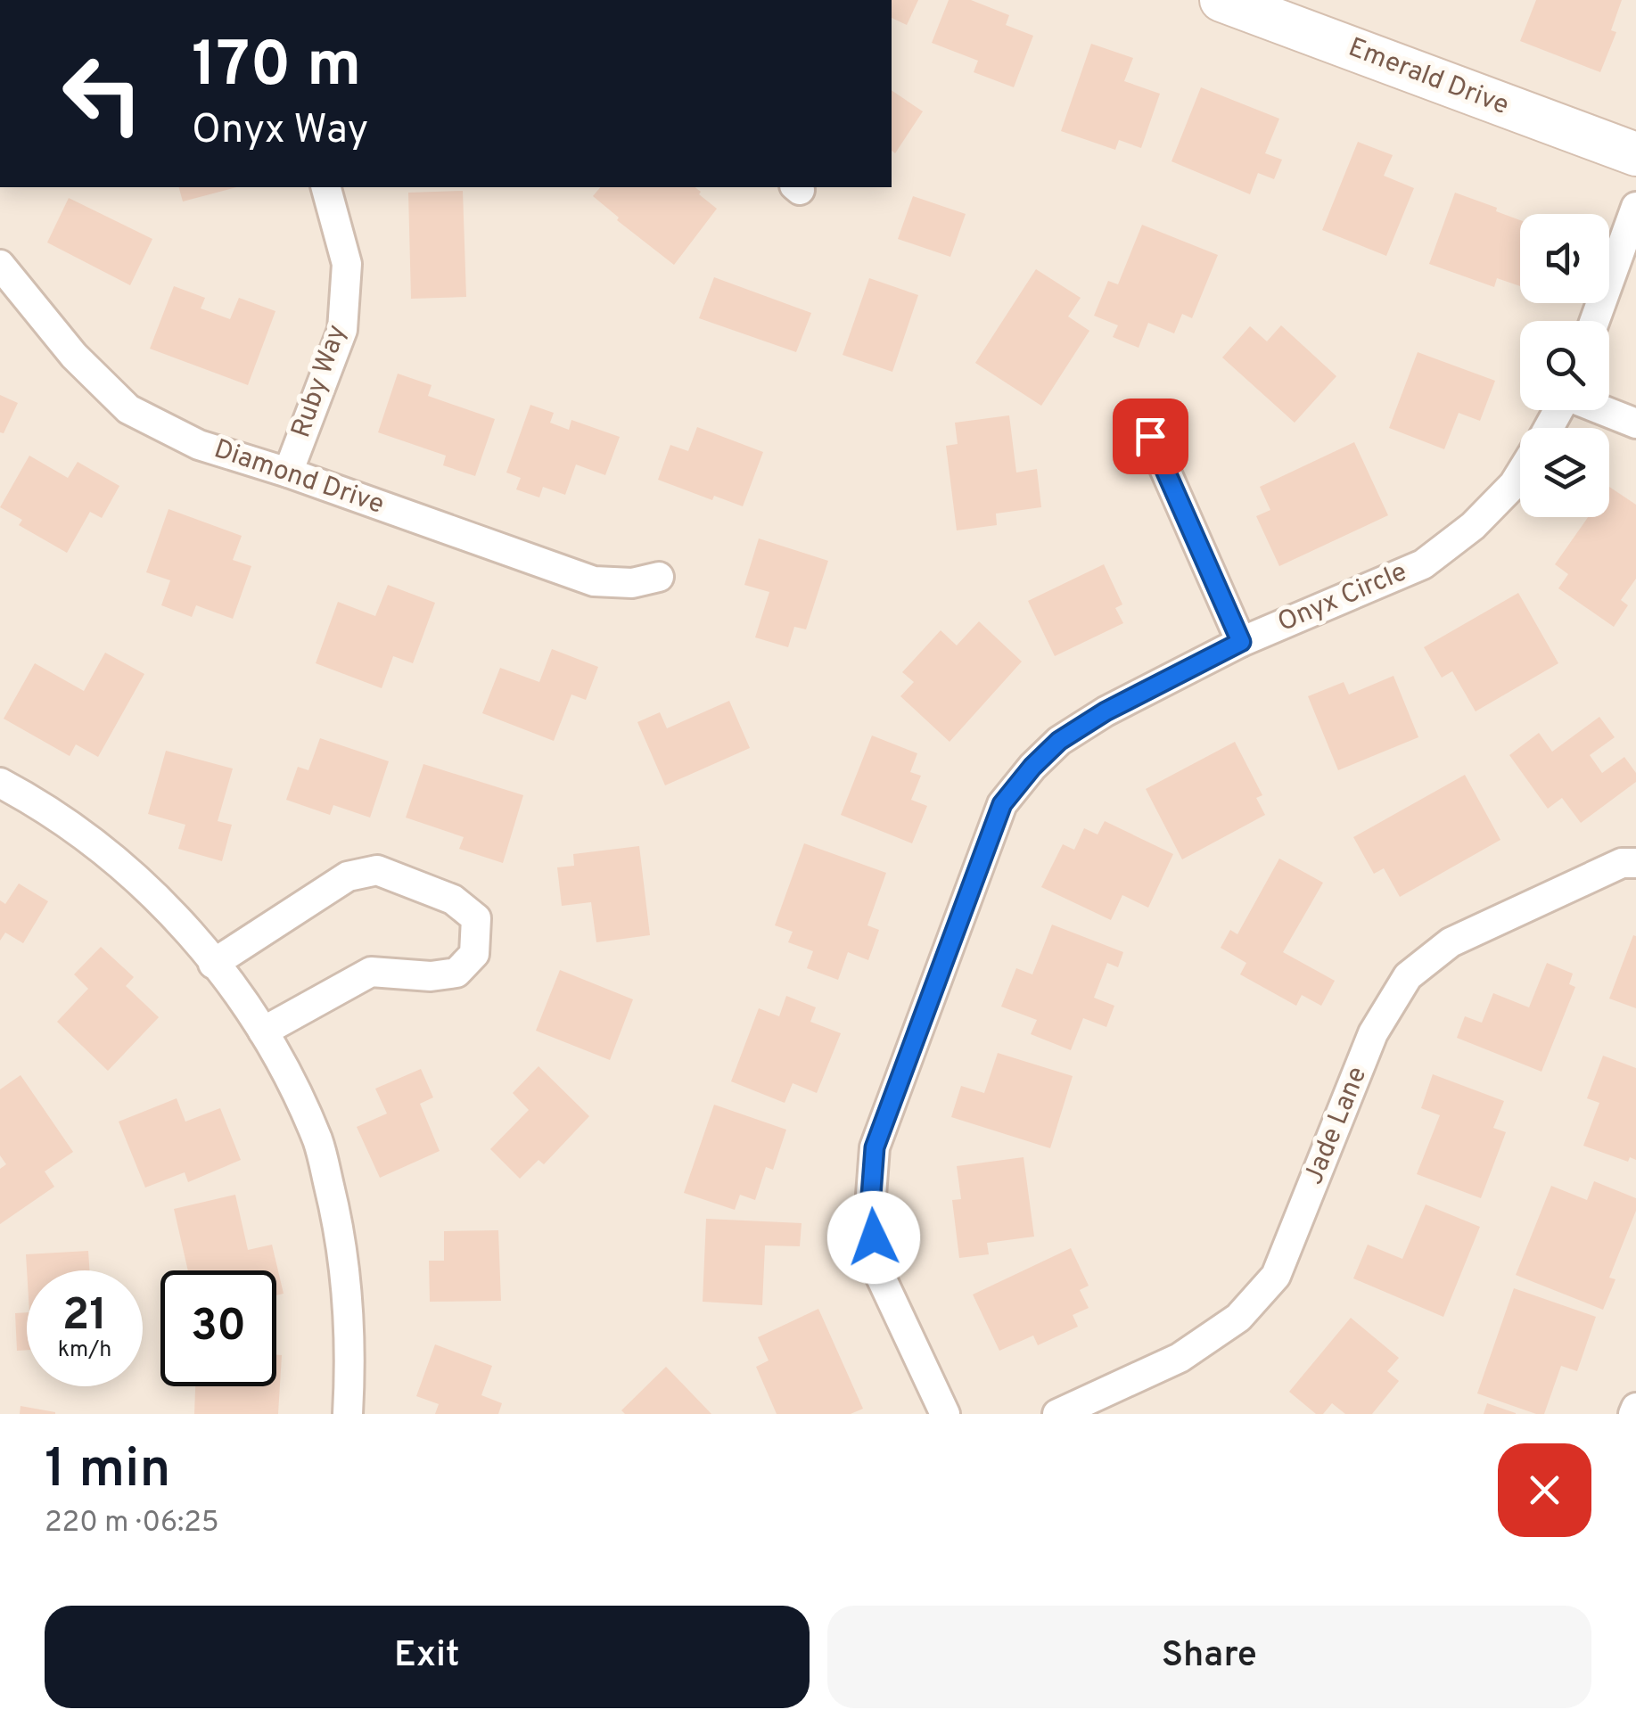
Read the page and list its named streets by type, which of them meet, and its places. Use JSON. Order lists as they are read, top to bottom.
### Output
{
  "streets": {
    "street": [
      "Emerald Drive",
      "Ruby Way",
      "Diamond Drive",
      "Onyx Circle",
      "Jade Lane"
    ]
  },
  "crossings": [
    ["Ruby Way", "Diamond Drive"]
  ],
  "page": {
    "turn": ["170 m", "Onyx Way"],
    "speed": "21 km/h",
    "limit": "30",
    "heading": ["1 min", "220 m · 06:25"],
    "buttons": ["Exit", "Share"]
  }
}
